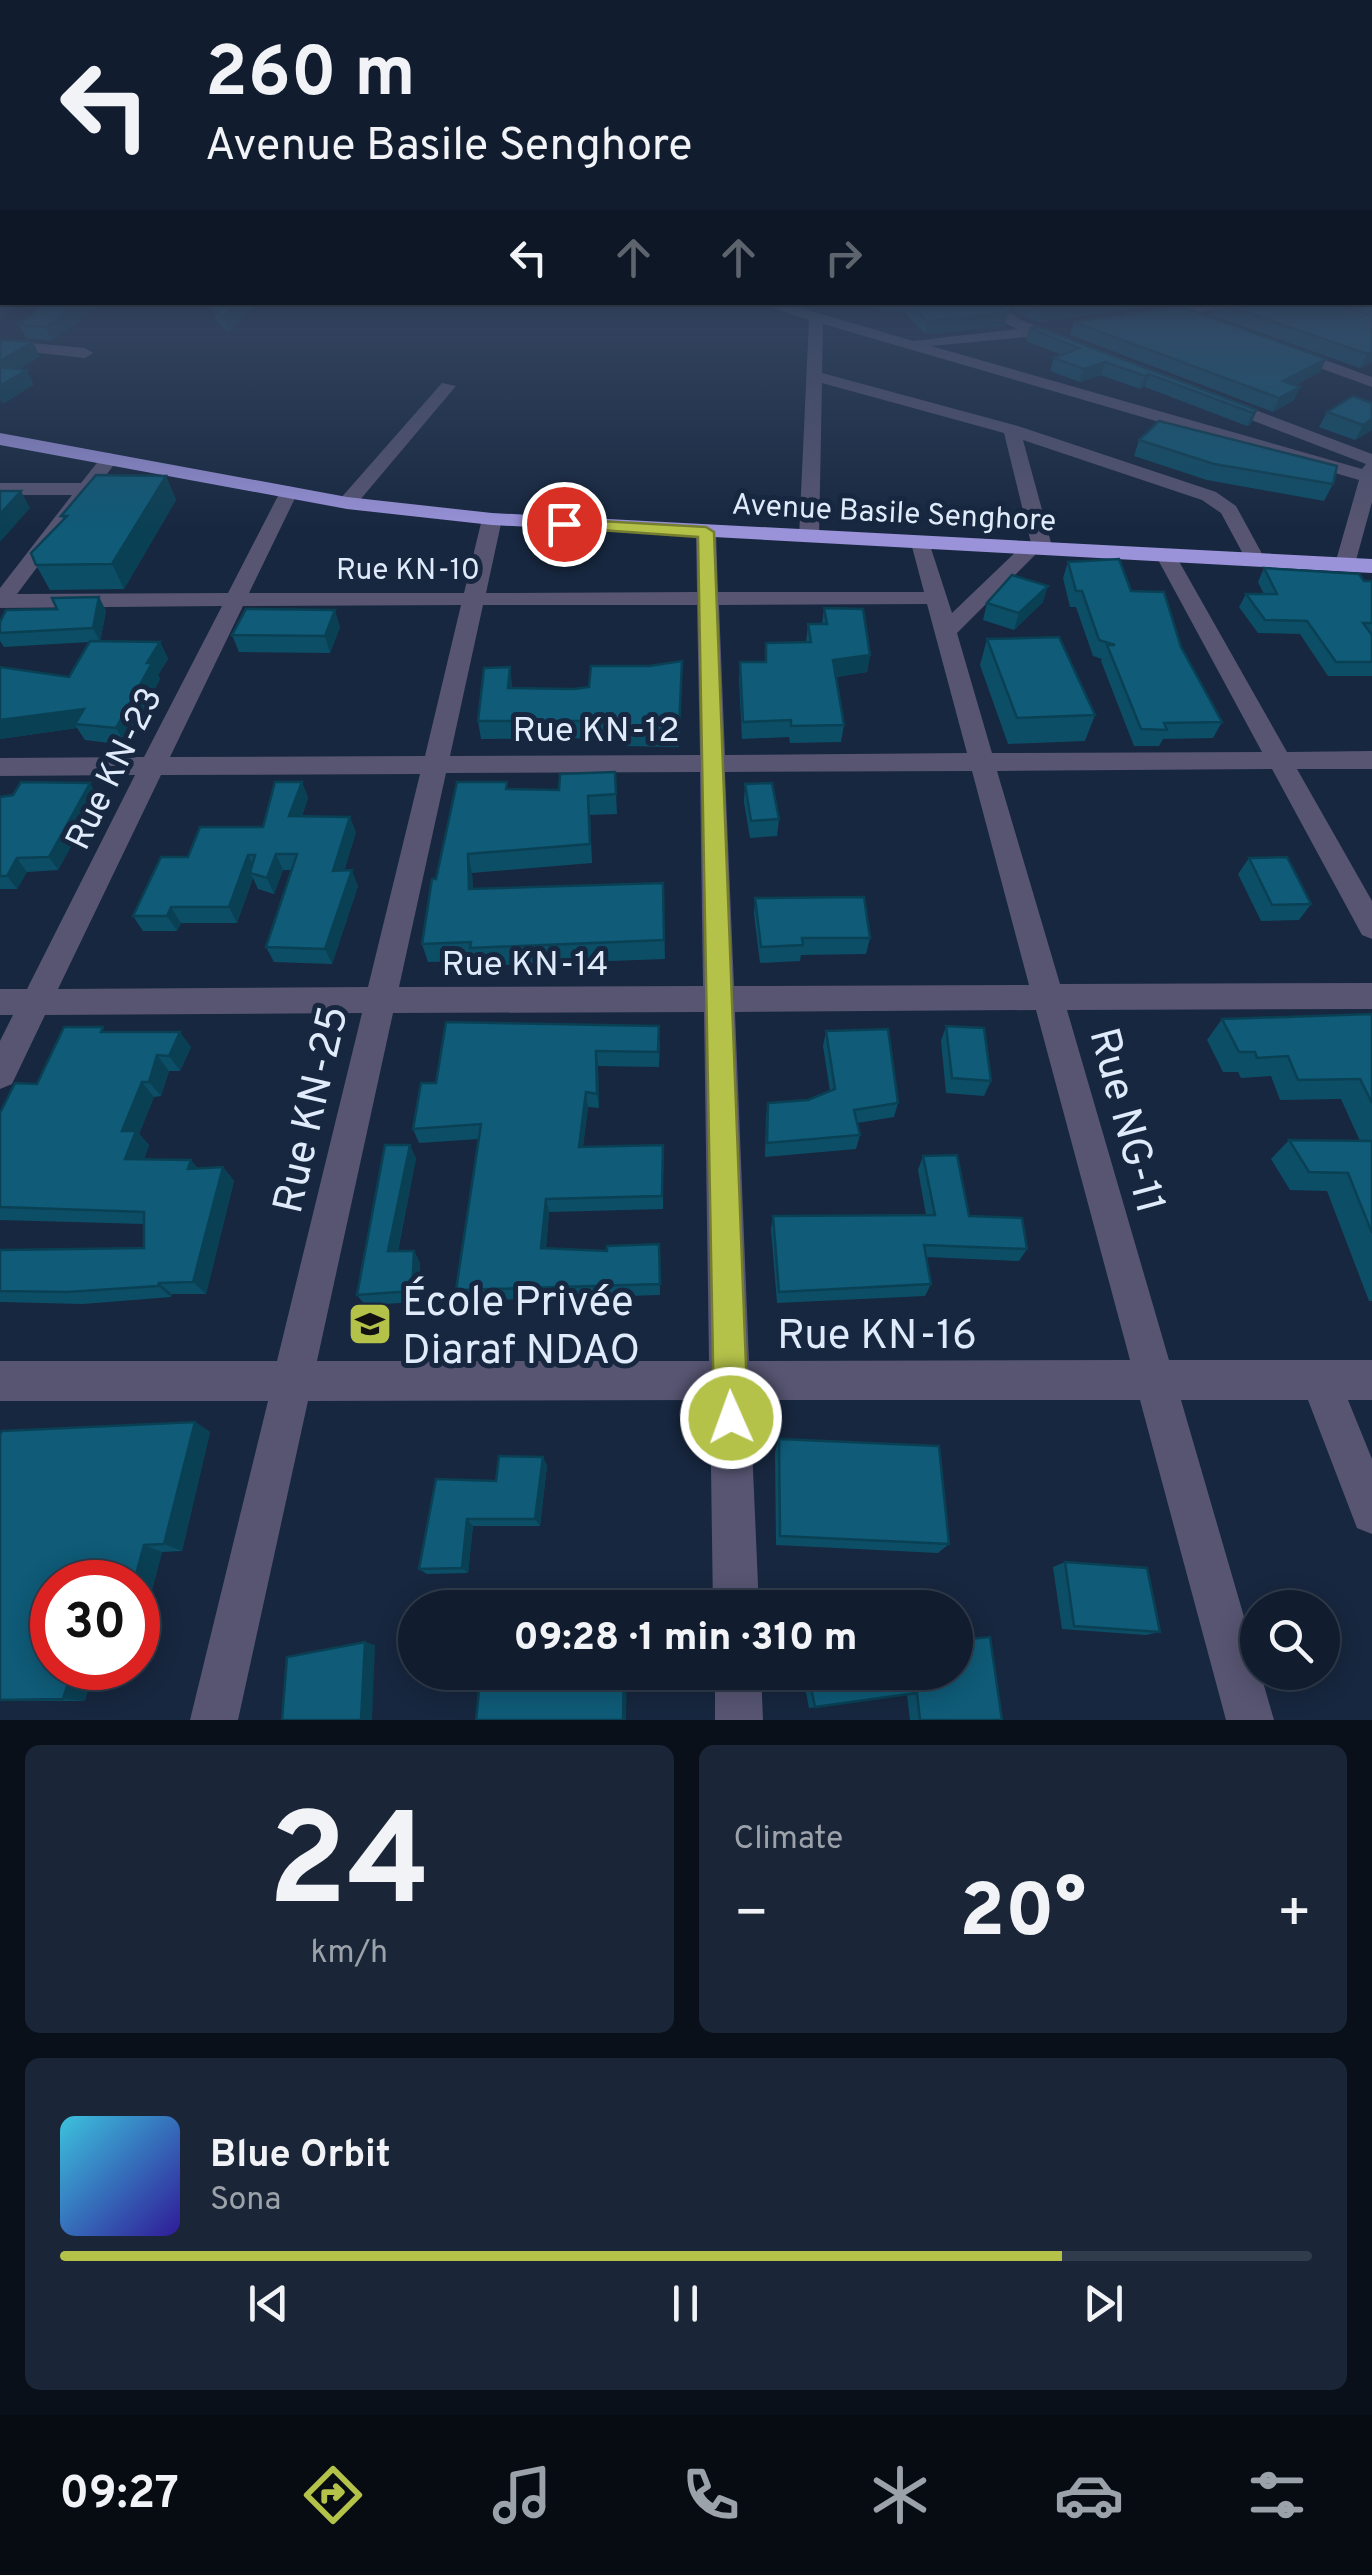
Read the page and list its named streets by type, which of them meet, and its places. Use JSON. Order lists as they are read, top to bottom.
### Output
{
  "streets": {
    "highway": ["Avenue Basile Senghore"],
    "street": [
      "Rue KN-10",
      "Rue KN-12",
      "Rue KN-23",
      "Rue KN-14",
      "Rue KN-25",
      "Rue NG-11",
      "Rue KN-16"
    ]
  },
  "crossings": [
    ["Avenue Basile Senghore", "Rue KN-23"],
    ["Avenue Basile Senghore", "Rue KN-25"],
    ["Avenue Basile Senghore", "Rue NG-11"],
    ["Rue KN-10", "Rue KN-23"],
    ["Rue KN-10", "Rue KN-25"],
    ["Rue KN-10", "Rue NG-11"],
    ["Rue KN-12", "Rue KN-23"],
    ["Rue KN-12", "Rue KN-25"],
    ["Rue KN-12", "Rue NG-11"],
    ["Rue KN-23", "Rue KN-14"],
    ["Rue KN-14", "Rue KN-25"],
    ["Rue KN-14", "Rue NG-11"],
    ["Rue KN-25", "Rue KN-16"],
    ["Rue NG-11", "Rue KN-16"]
  ],
  "places": {
    "school or university": ["École Privée Diaraf NDAO"]
  },
  "page": {
    "turn": ["260 m", "Avenue Basile Senghore"],
    "limit": "30",
    "trip": "09:28 · 1 min · 310 m",
    "tile": [
      ["24", "km/h"],
      "Climate"
    ],
    "heat": ["−", "20°", "+"],
    "song": ["Blue Orbit", "Sona"],
    "tabs": "09:27"
  }
}
